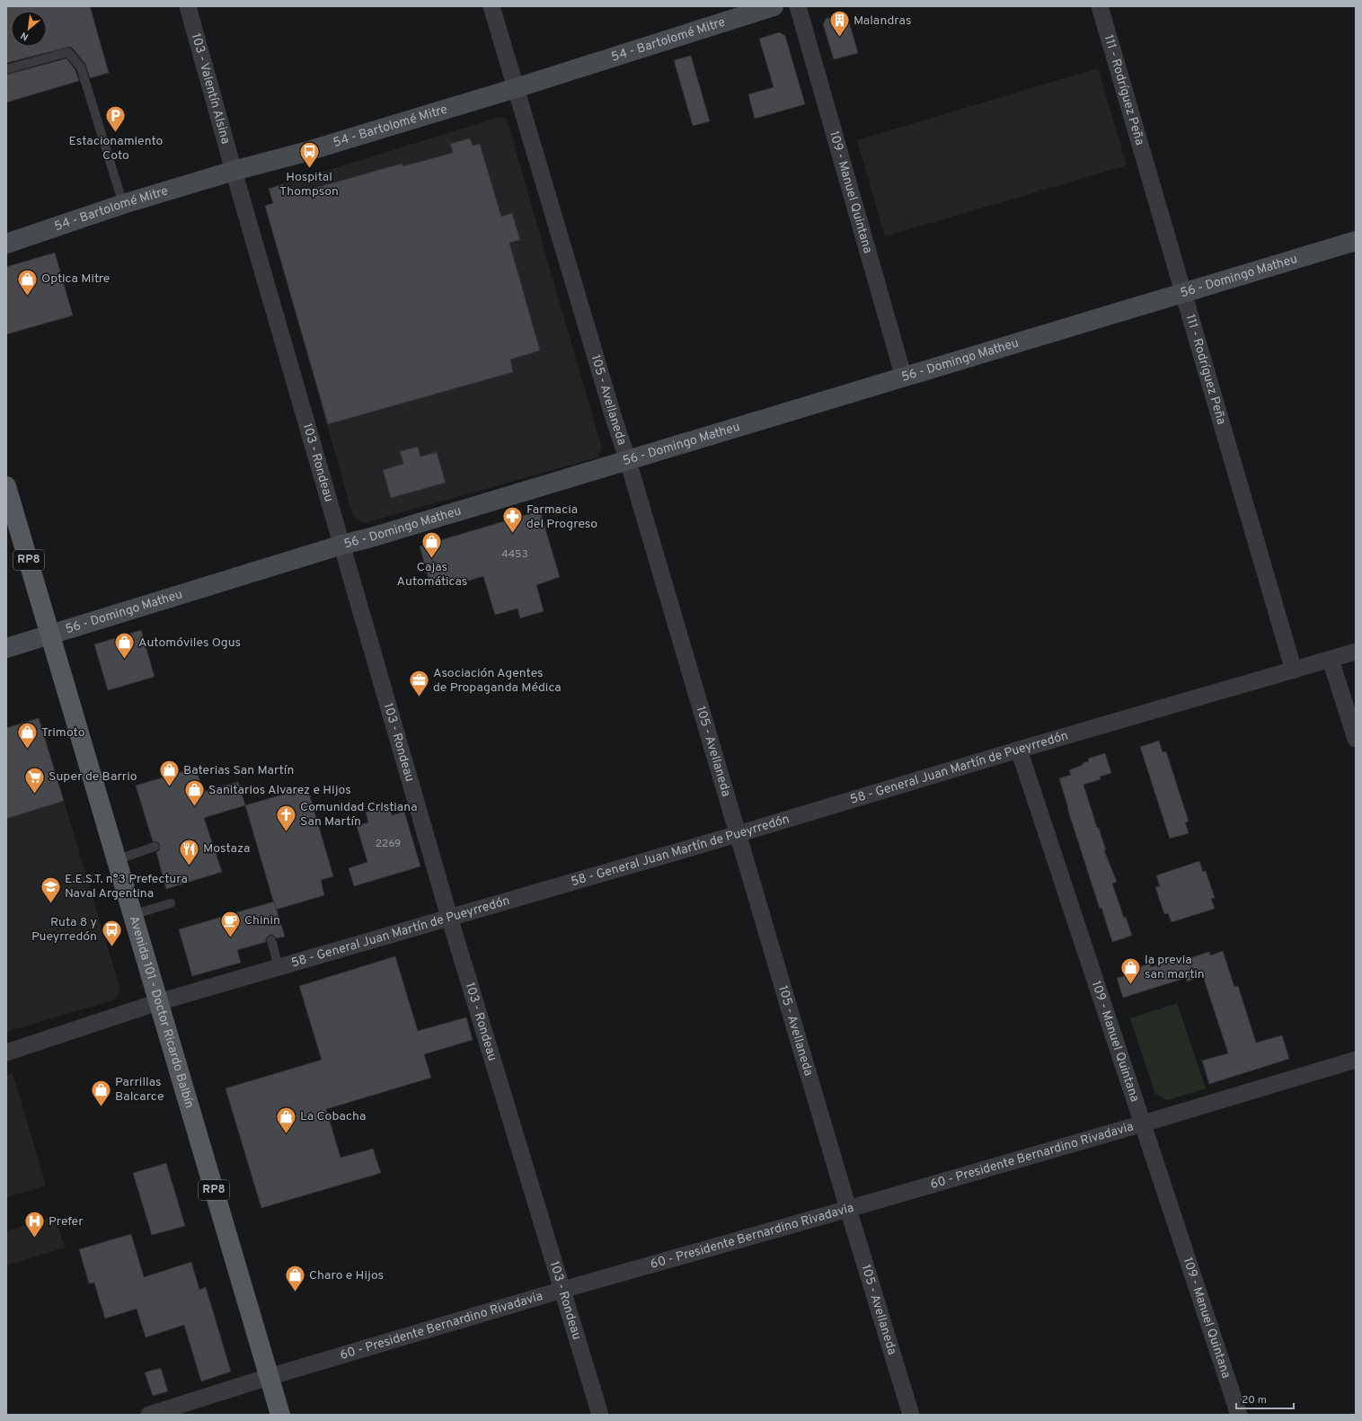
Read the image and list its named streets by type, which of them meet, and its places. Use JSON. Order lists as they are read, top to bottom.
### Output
{
  "streets": {
    "main road": ["RP8", "Avenida 101 - Doctor Ricardo Balbín"],
    "street": [
      "54 - Bartolomé Mitre",
      "103 - Valentín Alsina",
      "111 - Rodríguez Peña",
      "109 - Manuel Quintana",
      "56 - Domingo Matheu",
      "105 - Avellaneda",
      "103 - Rondeau",
      "58 - General Juan Martín de Pueyrredón",
      "60 - Presidente Bernardino Rivadavia"
    ]
  },
  "crossings": [
    ["54 - Bartolomé Mitre", "103 - Valentín Alsina"],
    ["54 - Bartolomé Mitre", "105 - Avellaneda"],
    ["54 - Bartolomé Mitre", "103 - Rondeau"],
    ["103 - Valentín Alsina", "103 - Rondeau"],
    ["111 - Rodríguez Peña", "56 - Domingo Matheu"],
    ["111 - Rodríguez Peña", "58 - General Juan Martín de Pueyrredón"],
    ["109 - Manuel Quintana", "56 - Domingo Matheu"],
    ["109 - Manuel Quintana", "58 - General Juan Martín de Pueyrredón"],
    ["109 - Manuel Quintana", "60 - Presidente Bernardino Rivadavia"],
    ["56 - Domingo Matheu", "105 - Avellaneda"],
    ["56 - Domingo Matheu", "103 - Rondeau"],
    ["56 - Domingo Matheu", "Avenida 101 - Doctor Ricardo Balbín"],
    ["105 - Avellaneda", "58 - General Juan Martín de Pueyrredón"],
    ["105 - Avellaneda", "60 - Presidente Bernardino Rivadavia"],
    ["103 - Rondeau", "58 - General Juan Martín de Pueyrredón"],
    ["103 - Rondeau", "60 - Presidente Bernardino Rivadavia"],
    ["58 - General Juan Martín de Pueyrredón", "Avenida 101 - Doctor Ricardo Balbín"],
    ["Avenida 101 - Doctor Ricardo Balbín", "60 - Presidente Bernardino Rivadavia"]
  ],
  "places": {
    "building": ["Malandras"],
    "parking": ["Estacionamiento Coto"],
    "bus stop": ["Hospital Thompson", "Ruta 8 y Pueyrredón"],
    "shop": [
      "Optica Mitre",
      "Cajas Automáticas",
      "Automóviles Ogus",
      "Trimoto",
      "Baterias San Martín",
      "Sanitarios Alvarez e Hijos",
      "la previa san martin",
      "Parrillas Balcarce",
      "La Cobacha",
      "Charo e Hijos"
    ],
    "pharmacy": ["Farmacia del Progreso"],
    "office": ["Asociación Agentes de Propaganda Médica"],
    "supermarket": ["Super de Barrio"],
    "church": ["Comunidad Cristiana San Martín"],
    "restaurant": ["Mostaza"],
    "school or university": ["E.E.S.T. n°3 Prefectura Naval Argentina"],
    "cafe": ["Chinin"],
    "hospital": ["Prefer"]
  },
  "house_numbers": ["4453", "2269"],
  "scale_bar": "20 m",
  "north": "bottom left"
}
